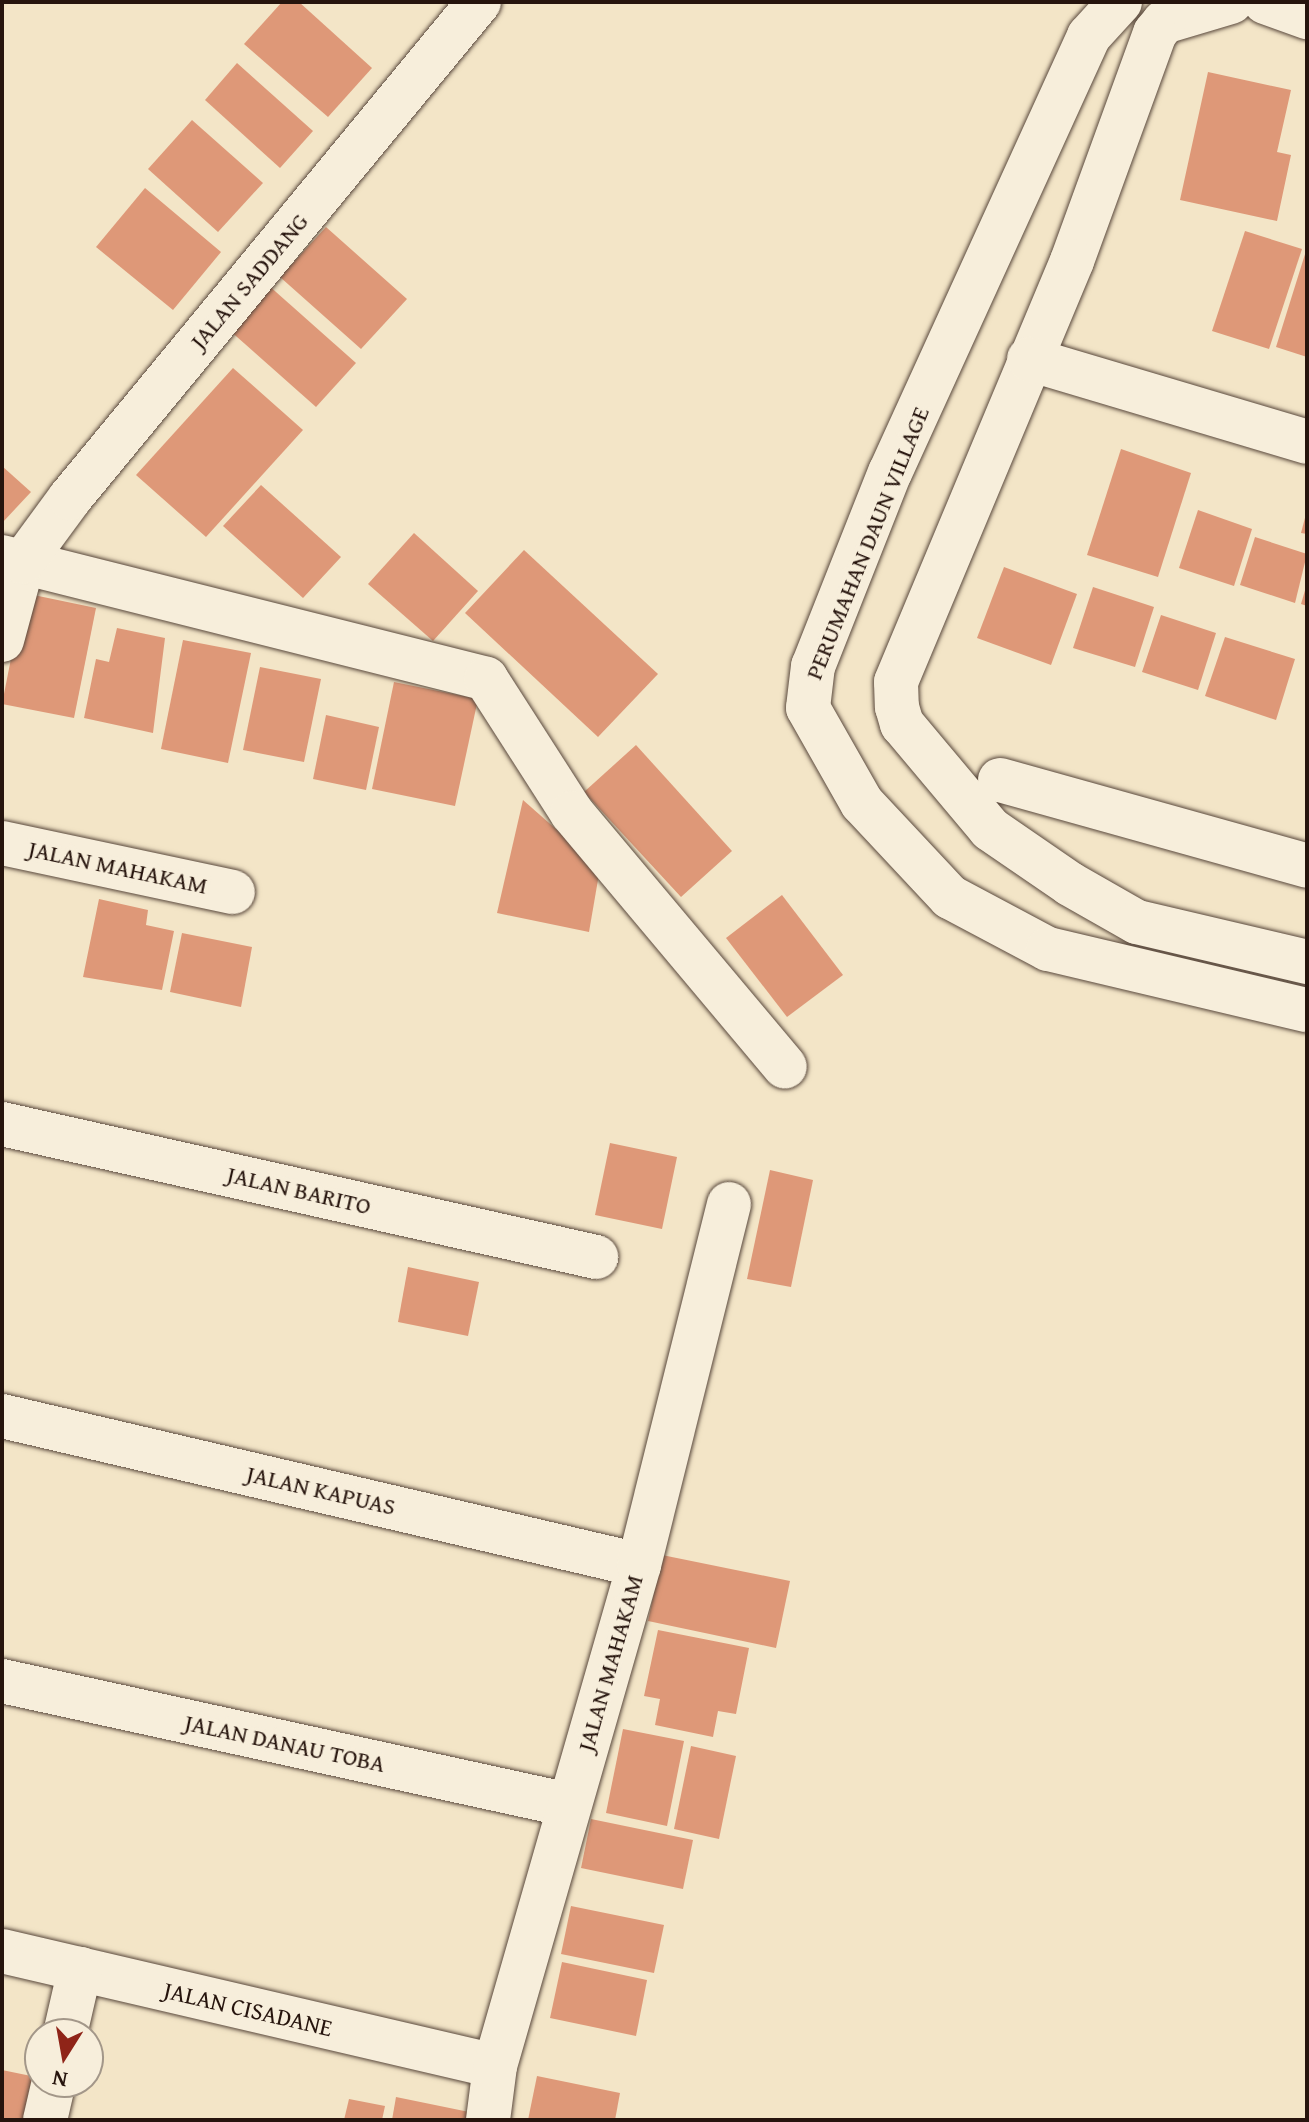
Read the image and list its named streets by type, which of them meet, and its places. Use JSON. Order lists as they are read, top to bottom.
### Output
{
  "streets": {
    "street": [
      "JALAN SADDANG",
      "PERUMAHAN DAUN VILLAGE",
      "JALAN MAHAKAM",
      "JALAN BARITO",
      "JALAN KAPUAS",
      "JALAN DANAU TOBA",
      "JALAN CISADANE"
    ]
  },
  "crossings": [
    ["JALAN MAHAKAM", "JALAN KAPUAS"],
    ["JALAN MAHAKAM", "JALAN DANAU TOBA"],
    ["JALAN MAHAKAM", "JALAN CISADANE"]
  ],
  "north": "bottom"
}
